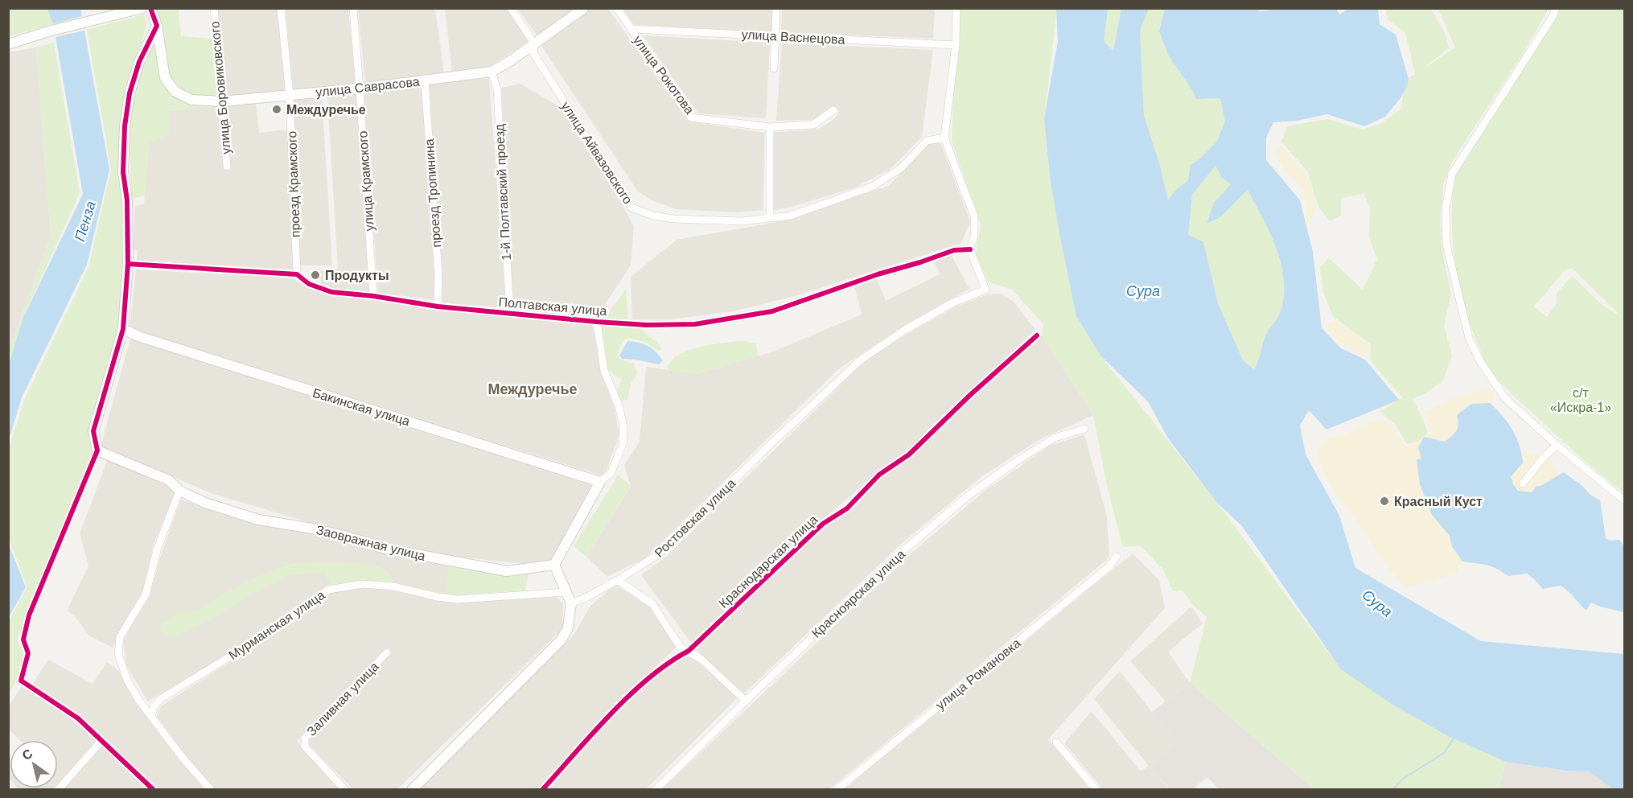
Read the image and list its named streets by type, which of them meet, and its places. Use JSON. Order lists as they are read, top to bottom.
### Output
{
  "streets": {
    "street": [
      "улица Васнецова",
      "улица Рокотова",
      "улица Саврасова",
      "улица Боровиковского",
      "улица Айвазовского",
      "улица Крамского",
      "проезд Крамского",
      "1-й Полтавский проезд",
      "проезд Тропинина",
      "Полтавская улица",
      "Бакинская улица",
      "Ростовская улица",
      "Заовражная улица",
      "Краснодарская улица",
      "Красноярская улица",
      "Мурманская улица",
      "улица Романовка",
      "Заливная улица"
    ]
  },
  "crossings": [
    ["улица Васнецова", "улица Рокотова"],
    ["улица Саврасова", "улица Боровиковского"],
    ["улица Саврасова", "улица Айвазовского"],
    ["улица Саврасова", "улица Крамского"],
    ["улица Саврасова", "проезд Крамского"],
    ["улица Саврасова", "1-й Полтавский проезд"],
    ["улица Саврасова", "проезд Тропинина"],
    ["улица Крамского", "Полтавская улица"],
    ["проезд Крамского", "Полтавская улица"],
    ["1-й Полтавский проезд", "Полтавская улица"],
    ["проезд Тропинина", "Полтавская улица"],
    ["Полтавская улица", "Бакинская улица"],
    ["Полтавская улица", "Ростовская улица"]
  ],
  "districts": ["Междуречье"],
  "water": ["Пенза", "Сура"],
  "parks": ["с/т «Искра-1»"],
  "places": ["Междуречье", "Продукты", "Красный Куст"],
  "north": "top left"
}
